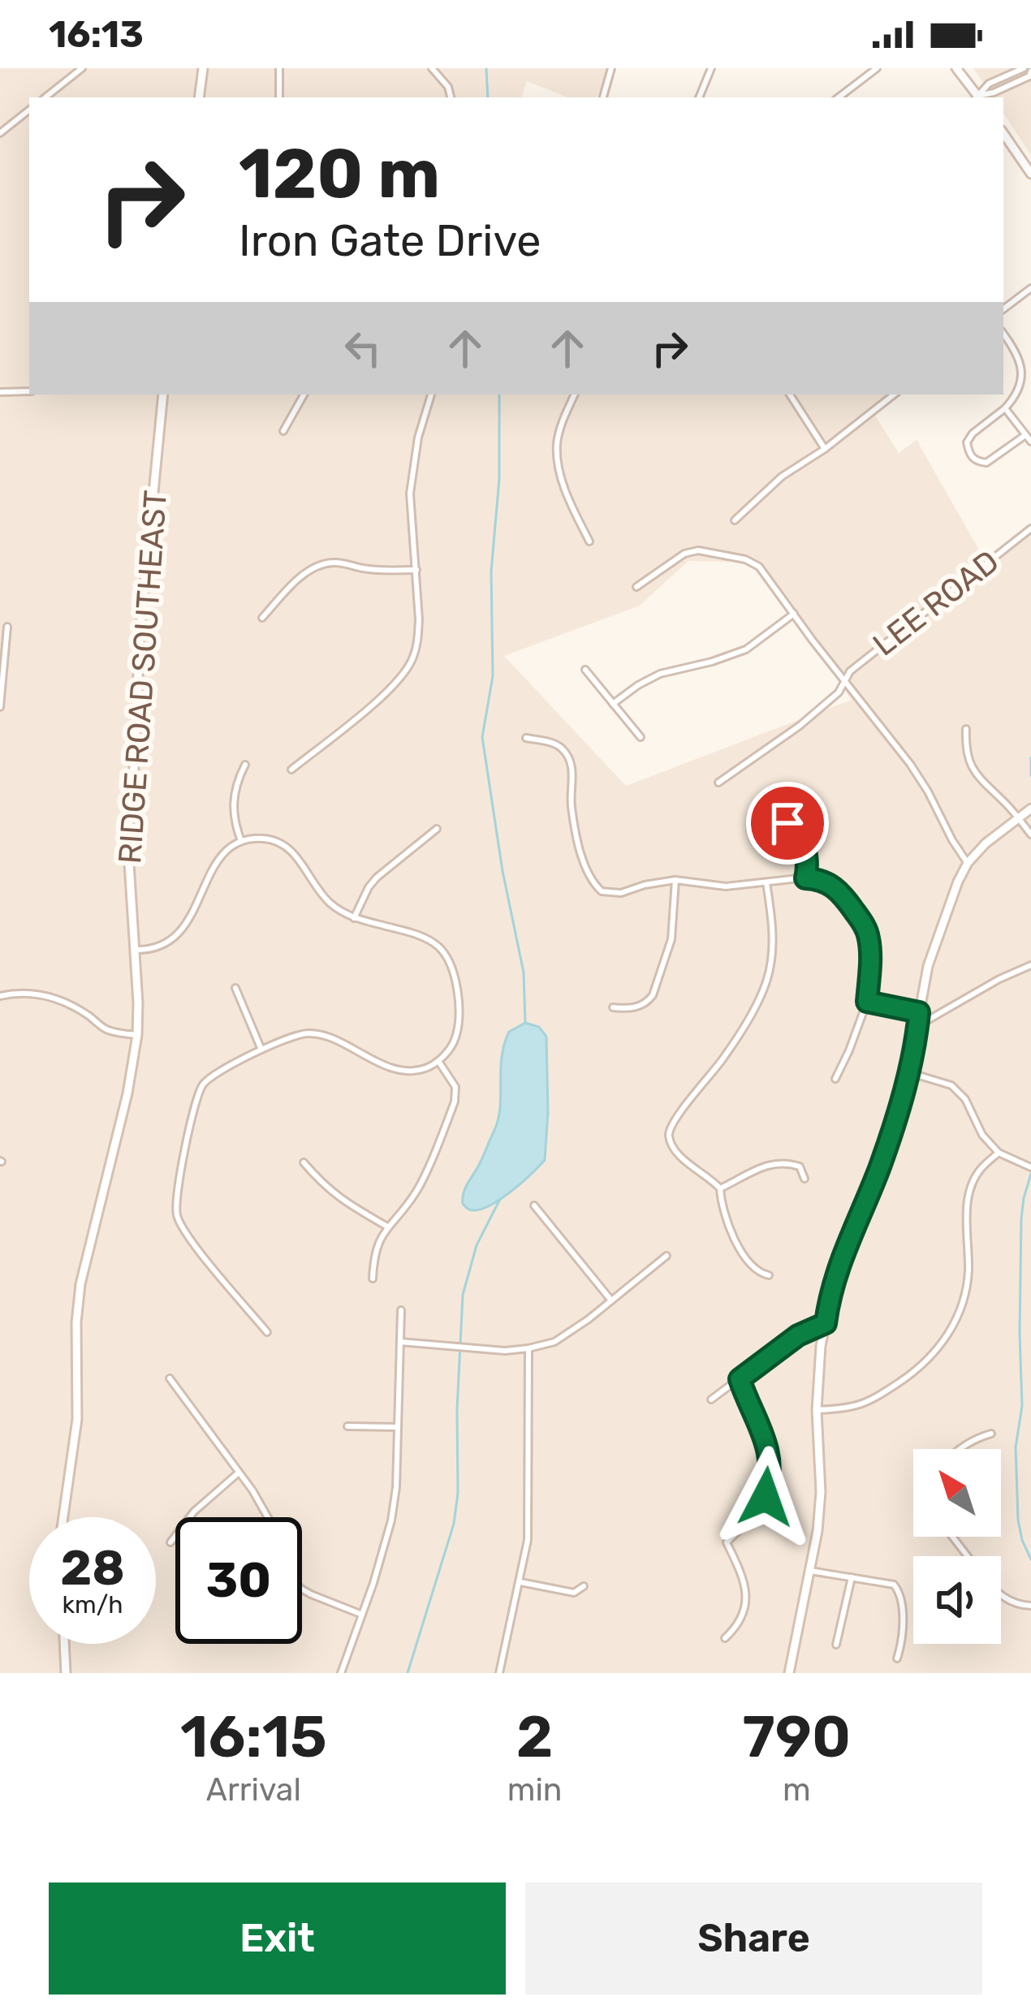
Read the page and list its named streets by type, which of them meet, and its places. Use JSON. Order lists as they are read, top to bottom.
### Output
{
  "streets": {
    "street": ["LEE ROAD", "RIDGE ROAD SOUTHEAST"]
  },
  "north": "top left",
  "page": {
    "status": "16:13",
    "turn": ["120 m", "Iron Gate Drive"],
    "speed": "28 km/h",
    "limit": "30",
    "eta": [
      "16:15",
      "Arrival",
      "2",
      "min",
      "790",
      "m"
    ],
    "buttons": ["Exit", "Share"]
  }
}
